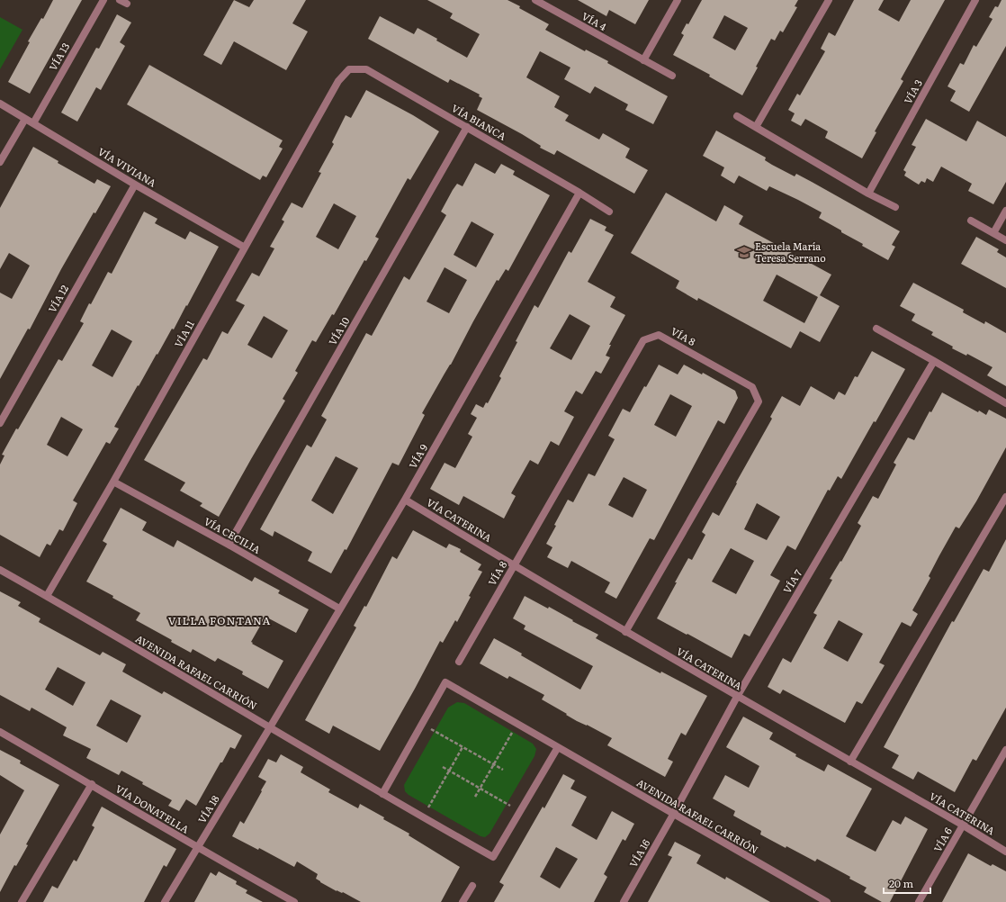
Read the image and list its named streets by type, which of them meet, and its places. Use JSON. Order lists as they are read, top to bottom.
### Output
{
  "streets": {
    "street": [
      "VÍA 4",
      "VÍA 13",
      "VÍA 3",
      "VÍA BIANCA",
      "VÍA VIVIANA",
      "VÍA 12",
      "VÍA 10",
      "VÍA 11",
      "VÍA 8",
      "VÍA 9",
      "VÍA CATERINA",
      "VÍA CECILIA",
      "VÍA 7",
      "AVENIDA RAFAEL CARRIÓN",
      "VÍA DONATELLA",
      "VÍA 18",
      "VÍA 6",
      "VÍA 16"
    ]
  },
  "crossings": [
    ["VÍA 13", "VÍA VIVIANA"],
    ["VÍA BIANCA", "VÍA 10"],
    ["VÍA BIANCA", "VÍA 11"],
    ["VÍA BIANCA", "VÍA 9"],
    ["VÍA VIVIANA", "VÍA 12"],
    ["VÍA VIVIANA", "VÍA 11"],
    ["VÍA 10", "VÍA CECILIA"],
    ["VÍA 11", "VÍA CECILIA"],
    ["VÍA 11", "AVENIDA RAFAEL CARRIÓN"],
    ["VÍA 8", "VÍA CATERINA"],
    ["VÍA 9", "VÍA CATERINA"],
    ["VÍA 9", "VÍA CECILIA"],
    ["VÍA 9", "AVENIDA RAFAEL CARRIÓN"],
    ["VÍA 9", "VÍA 18"],
    ["VÍA CATERINA", "VÍA 7"],
    ["VÍA CATERINA", "VÍA 6"],
    ["VÍA 7", "AVENIDA RAFAEL CARRIÓN"],
    ["VÍA 7", "VÍA 16"],
    ["AVENIDA RAFAEL CARRIÓN", "VÍA 18"],
    ["AVENIDA RAFAEL CARRIÓN", "VÍA 16"],
    ["VÍA DONATELLA", "VÍA 18"]
  ],
  "districts": ["VILLA FONTANA"],
  "places": {
    "school or university": ["Escuela María Teresa Serrano"]
  },
  "scale_bar": "20 m"
}
